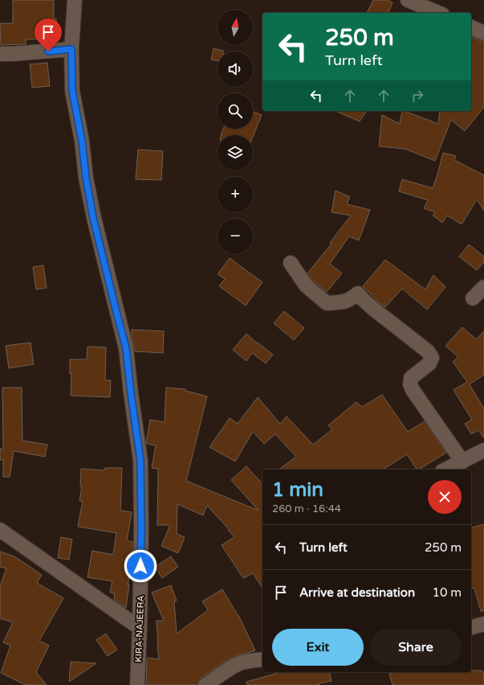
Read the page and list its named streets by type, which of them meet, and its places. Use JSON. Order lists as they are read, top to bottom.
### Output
{
  "streets": {
    "street": ["KIRA-NAJEERA"]
  },
  "north": "top",
  "page": {
    "map_buttons": ["+", "−"],
    "turn": ["250 m", "Turn left"],
    "heading": ["1 min", "260 m · 16:44"],
    "list": [
      {
        "name": "Turn left",
        "value": "250 m"
      },
      {
        "name": "Arrive at destination",
        "value": "10 m"
      }
    ],
    "buttons": ["Exit", "Share"]
  }
}
